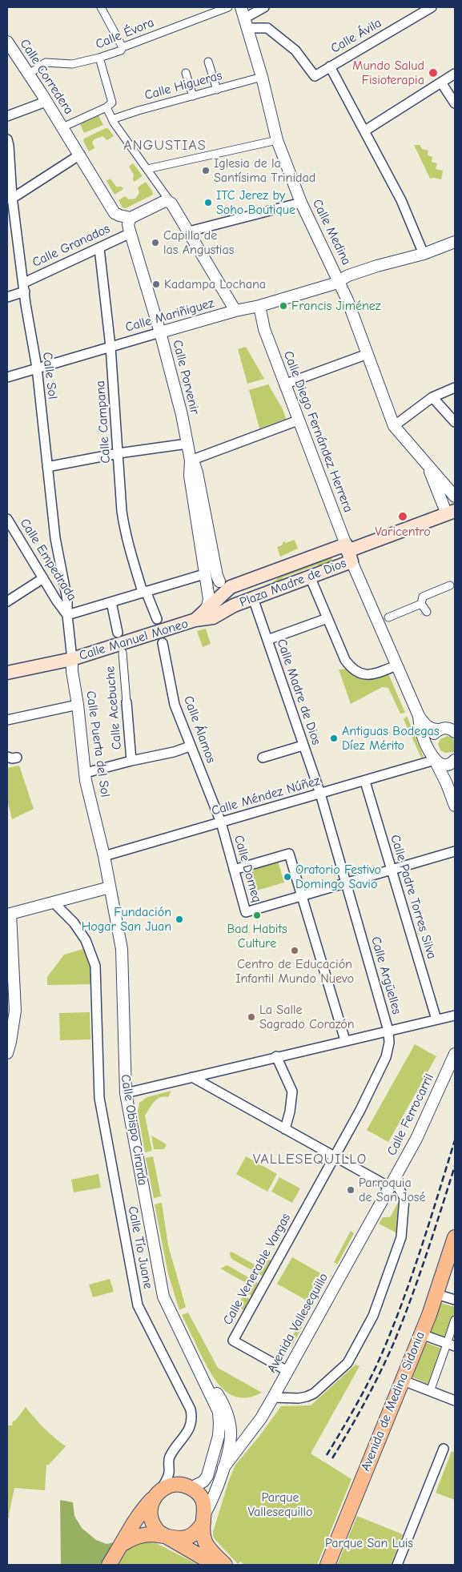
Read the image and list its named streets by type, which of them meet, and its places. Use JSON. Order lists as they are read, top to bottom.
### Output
{
  "streets": {
    "main road": [
      "Plaza Madre de Dios",
      "Calle Manuel Moneo",
      "Calle Obispo Cirarda",
      "Avenida de Medina Sidonia"
    ],
    "street": [
      "Calle Évora",
      "Calle Ávila",
      "Calle Corredera",
      "Calle Higueras",
      "Calle Medina",
      "Calle Granados",
      "Calle Mariñiguez",
      "Calle Sol",
      "Calle Porvenir",
      "Calle Campana",
      "Calle Diego Fernández Herrera",
      "Calle Empedrada",
      "Calle Madre de Dios",
      "Calle Acebuche",
      "Calle Álamos",
      "Calle Puerta del Sol",
      "Calle Méndez Núñez",
      "Calle Domeq",
      "Calle Padre Torres Silva",
      "Calle Argüelles",
      "Calle Ferrocarril",
      "Calle Tío Juane",
      "Calle Venerable Vargas",
      "Avenida Vallesequillo"
    ]
  },
  "crossings": [
    ["Calle Ávila", "Calle Medina"],
    ["Calle Corredera", "Calle Porvenir"],
    ["Calle Higueras", "Calle Medina"],
    ["Calle Medina", "Calle Mariñiguez"],
    ["Calle Granados", "Calle Sol"],
    ["Calle Granados", "Calle Porvenir"],
    ["Calle Granados", "Calle Campana"],
    ["Calle Mariñiguez", "Calle Sol"],
    ["Calle Mariñiguez", "Calle Porvenir"],
    ["Calle Mariñiguez", "Calle Campana"],
    ["Calle Mariñiguez", "Calle Diego Fernández Herrera"],
    ["Calle Sol", "Calle Empedrada"],
    ["Calle Sol", "Calle Manuel Moneo"],
    ["Calle Sol", "Calle Puerta del Sol"],
    ["Calle Porvenir", "Plaza Madre de Dios"],
    ["Calle Diego Fernández Herrera", "Plaza Madre de Dios"],
    ["Calle Diego Fernández Herrera", "Calle Méndez Núñez"],
    ["Plaza Madre de Dios", "Calle Manuel Moneo"],
    ["Plaza Madre de Dios", "Calle Madre de Dios"],
    ["Calle Manuel Moneo", "Calle Puerta del Sol"],
    ["Calle Madre de Dios", "Calle Méndez Núñez"],
    ["Calle Madre de Dios", "Calle Argüelles"],
    ["Calle Álamos", "Calle Méndez Núñez"],
    ["Calle Álamos", "Calle Domeq"],
    ["Calle Puerta del Sol", "Calle Méndez Núñez"],
    ["Calle Puerta del Sol", "Calle Obispo Cirarda"],
    ["Calle Méndez Núñez", "Calle Domeq"],
    ["Calle Méndez Núñez", "Calle Padre Torres Silva"],
    ["Calle Méndez Núñez", "Calle Argüelles"],
    ["Calle Méndez Núñez", "Calle Obispo Cirarda"],
    ["Calle Argüelles", "Calle Venerable Vargas"],
    ["Calle Ferrocarril", "Avenida Vallesequillo"],
    ["Calle Obispo Cirarda", "Calle Tío Juane"],
    ["Calle Obispo Cirarda", "Avenida Vallesequillo"],
    ["Calle Venerable Vargas", "Avenida Vallesequillo"]
  ],
  "districts": ["ANGUSTIAS", "VALLESEQUILLO"],
  "parks": ["Parque Vallesequillo", "Parque San Luis"],
  "places": [
    "Mundo Salud Fisioterapia",
    "Iglesia de la Santísima Trinidad",
    "ITC Jerez by Soho Boutique",
    "Capilla de las Angustias",
    "Kadampa Lochana",
    "Francis Jiménez",
    "Varicentro",
    "Antiguas Bodegas Díez Mérito",
    "Oratorio Festivo Domingo Savio",
    "Bad Habits Culture",
    "Fundación Hogar San Juan",
    "Centro de Educación Infantil Mundo Nuevo",
    "La Salle Sagrado Corazón",
    "Parroquia de San José"
  ]
}
